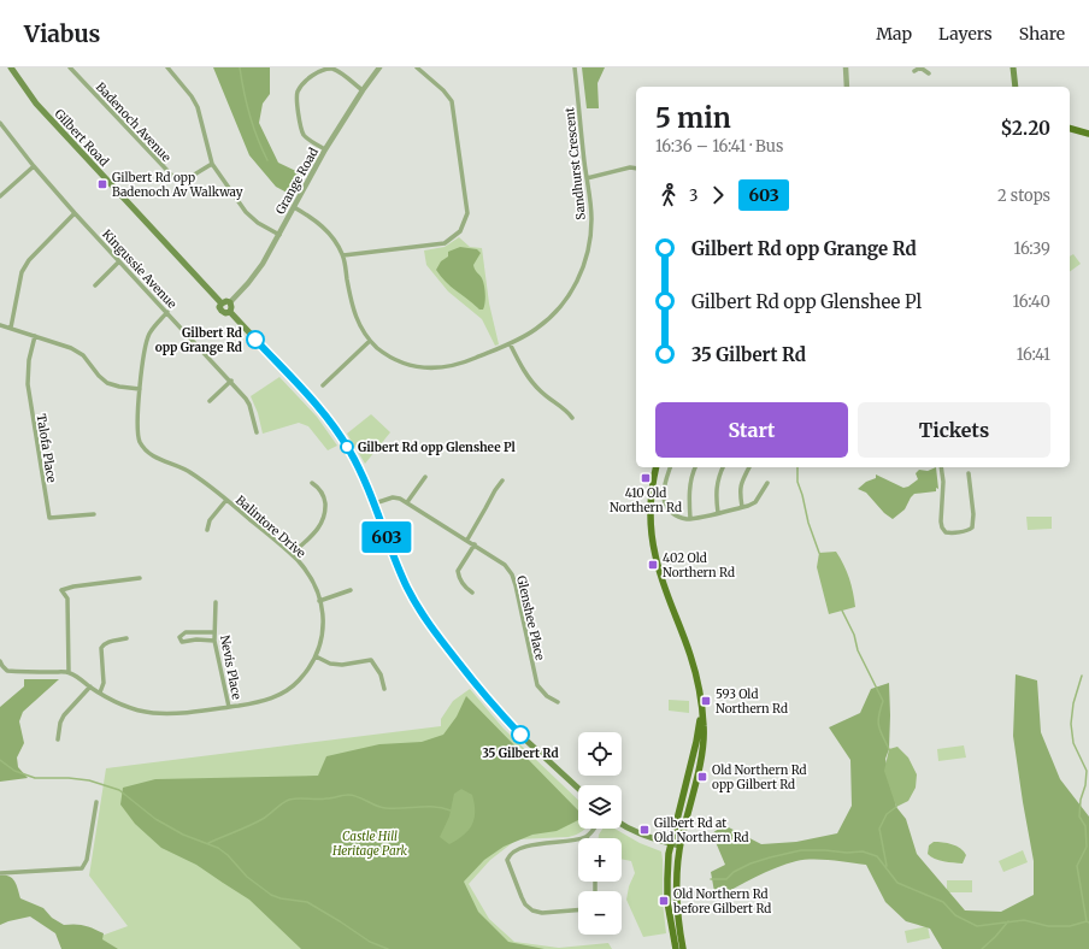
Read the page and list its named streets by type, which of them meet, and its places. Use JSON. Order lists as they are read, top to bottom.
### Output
{
  "streets": {
    "main road": ["Gilbert Road"],
    "street": [
      "Badenoch Avenue",
      "Sandhurst Crescent",
      "Grange Road",
      "Kingussie Avenue",
      "Talofa Place",
      "Balintore Drive",
      "Glenshee Place",
      "Nevis Place"
    ]
  },
  "crossings": [
    ["Gilbert Road", "Grange Road"],
    ["Sandhurst Crescent", "Grange Road"],
    ["Kingussie Avenue", "Balintore Drive"],
    ["Balintore Drive", "Nevis Place"]
  ],
  "parks": ["Castle Hill Heritage Park"],
  "places": {
    "transit": [
      "Gilbert Rd opp Badenoch Av Walkway",
      "410 Old Northern Rd",
      "402 Old Northern Rd",
      "593 Old Northern Rd",
      "Old Northern Rd opp Gilbert Rd",
      "Gilbert Rd at Old Northern Rd",
      "Old Northern Rd before Gilbert Rd"
    ],
    "other": ["Gilbert Rd opp Grange Rd", "Gilbert Rd opp Glenshee Pl", "35 Gilbert Rd"]
  },
  "lines": ["bus line 603"],
  "page": {
    "header": "Viabus",
    "nav": ["Map", "Layers", "Share"],
    "on_map": "603",
    "heading": ["5 min", "16:36 – 16:41 · Bus", "$2.20"],
    "legs": ["3", "603", "2 stops"],
    "list": [
      {
        "name": "Gilbert Rd opp Grange Rd",
        "value": "16:39"
      },
      {
        "name": "Gilbert Rd opp Glenshee Pl",
        "value": "16:40"
      },
      {
        "name": "35 Gilbert Rd",
        "value": "16:41"
      }
    ],
    "buttons": ["Start", "Tickets"],
    "map_buttons": ["+", "−"]
  }
}
